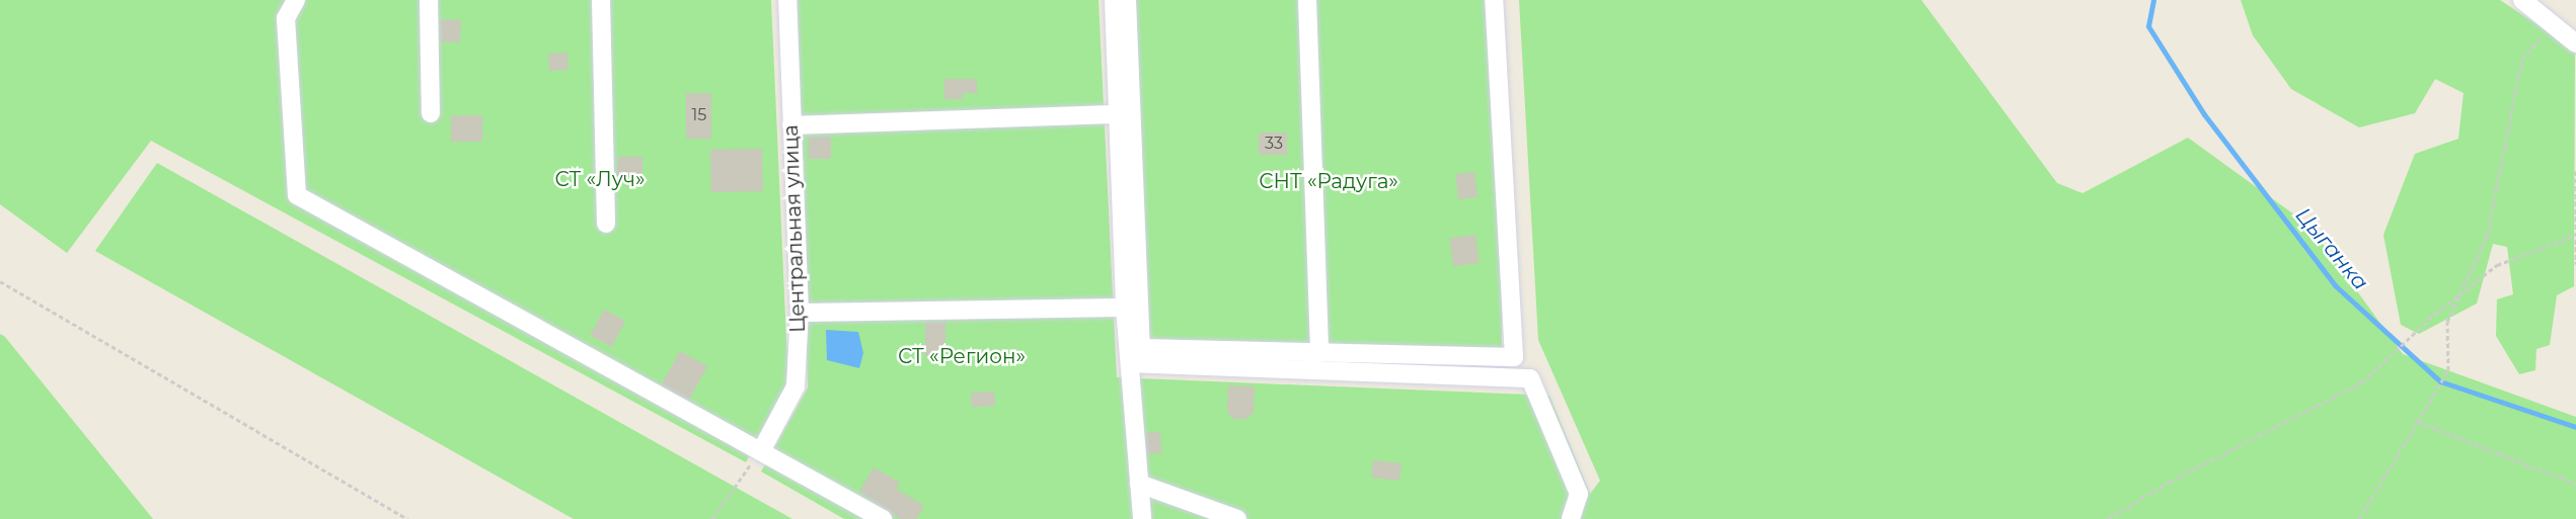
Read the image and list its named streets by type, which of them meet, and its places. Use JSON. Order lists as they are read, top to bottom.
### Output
{
  "streets": {
    "street": ["Центральная улица"]
  },
  "water": ["Цыганка"],
  "parks": ["СТ «Луч»", "СНТ «Радуга»", "СТ «Регион»"],
  "house_numbers": ["15", "33"]
}
